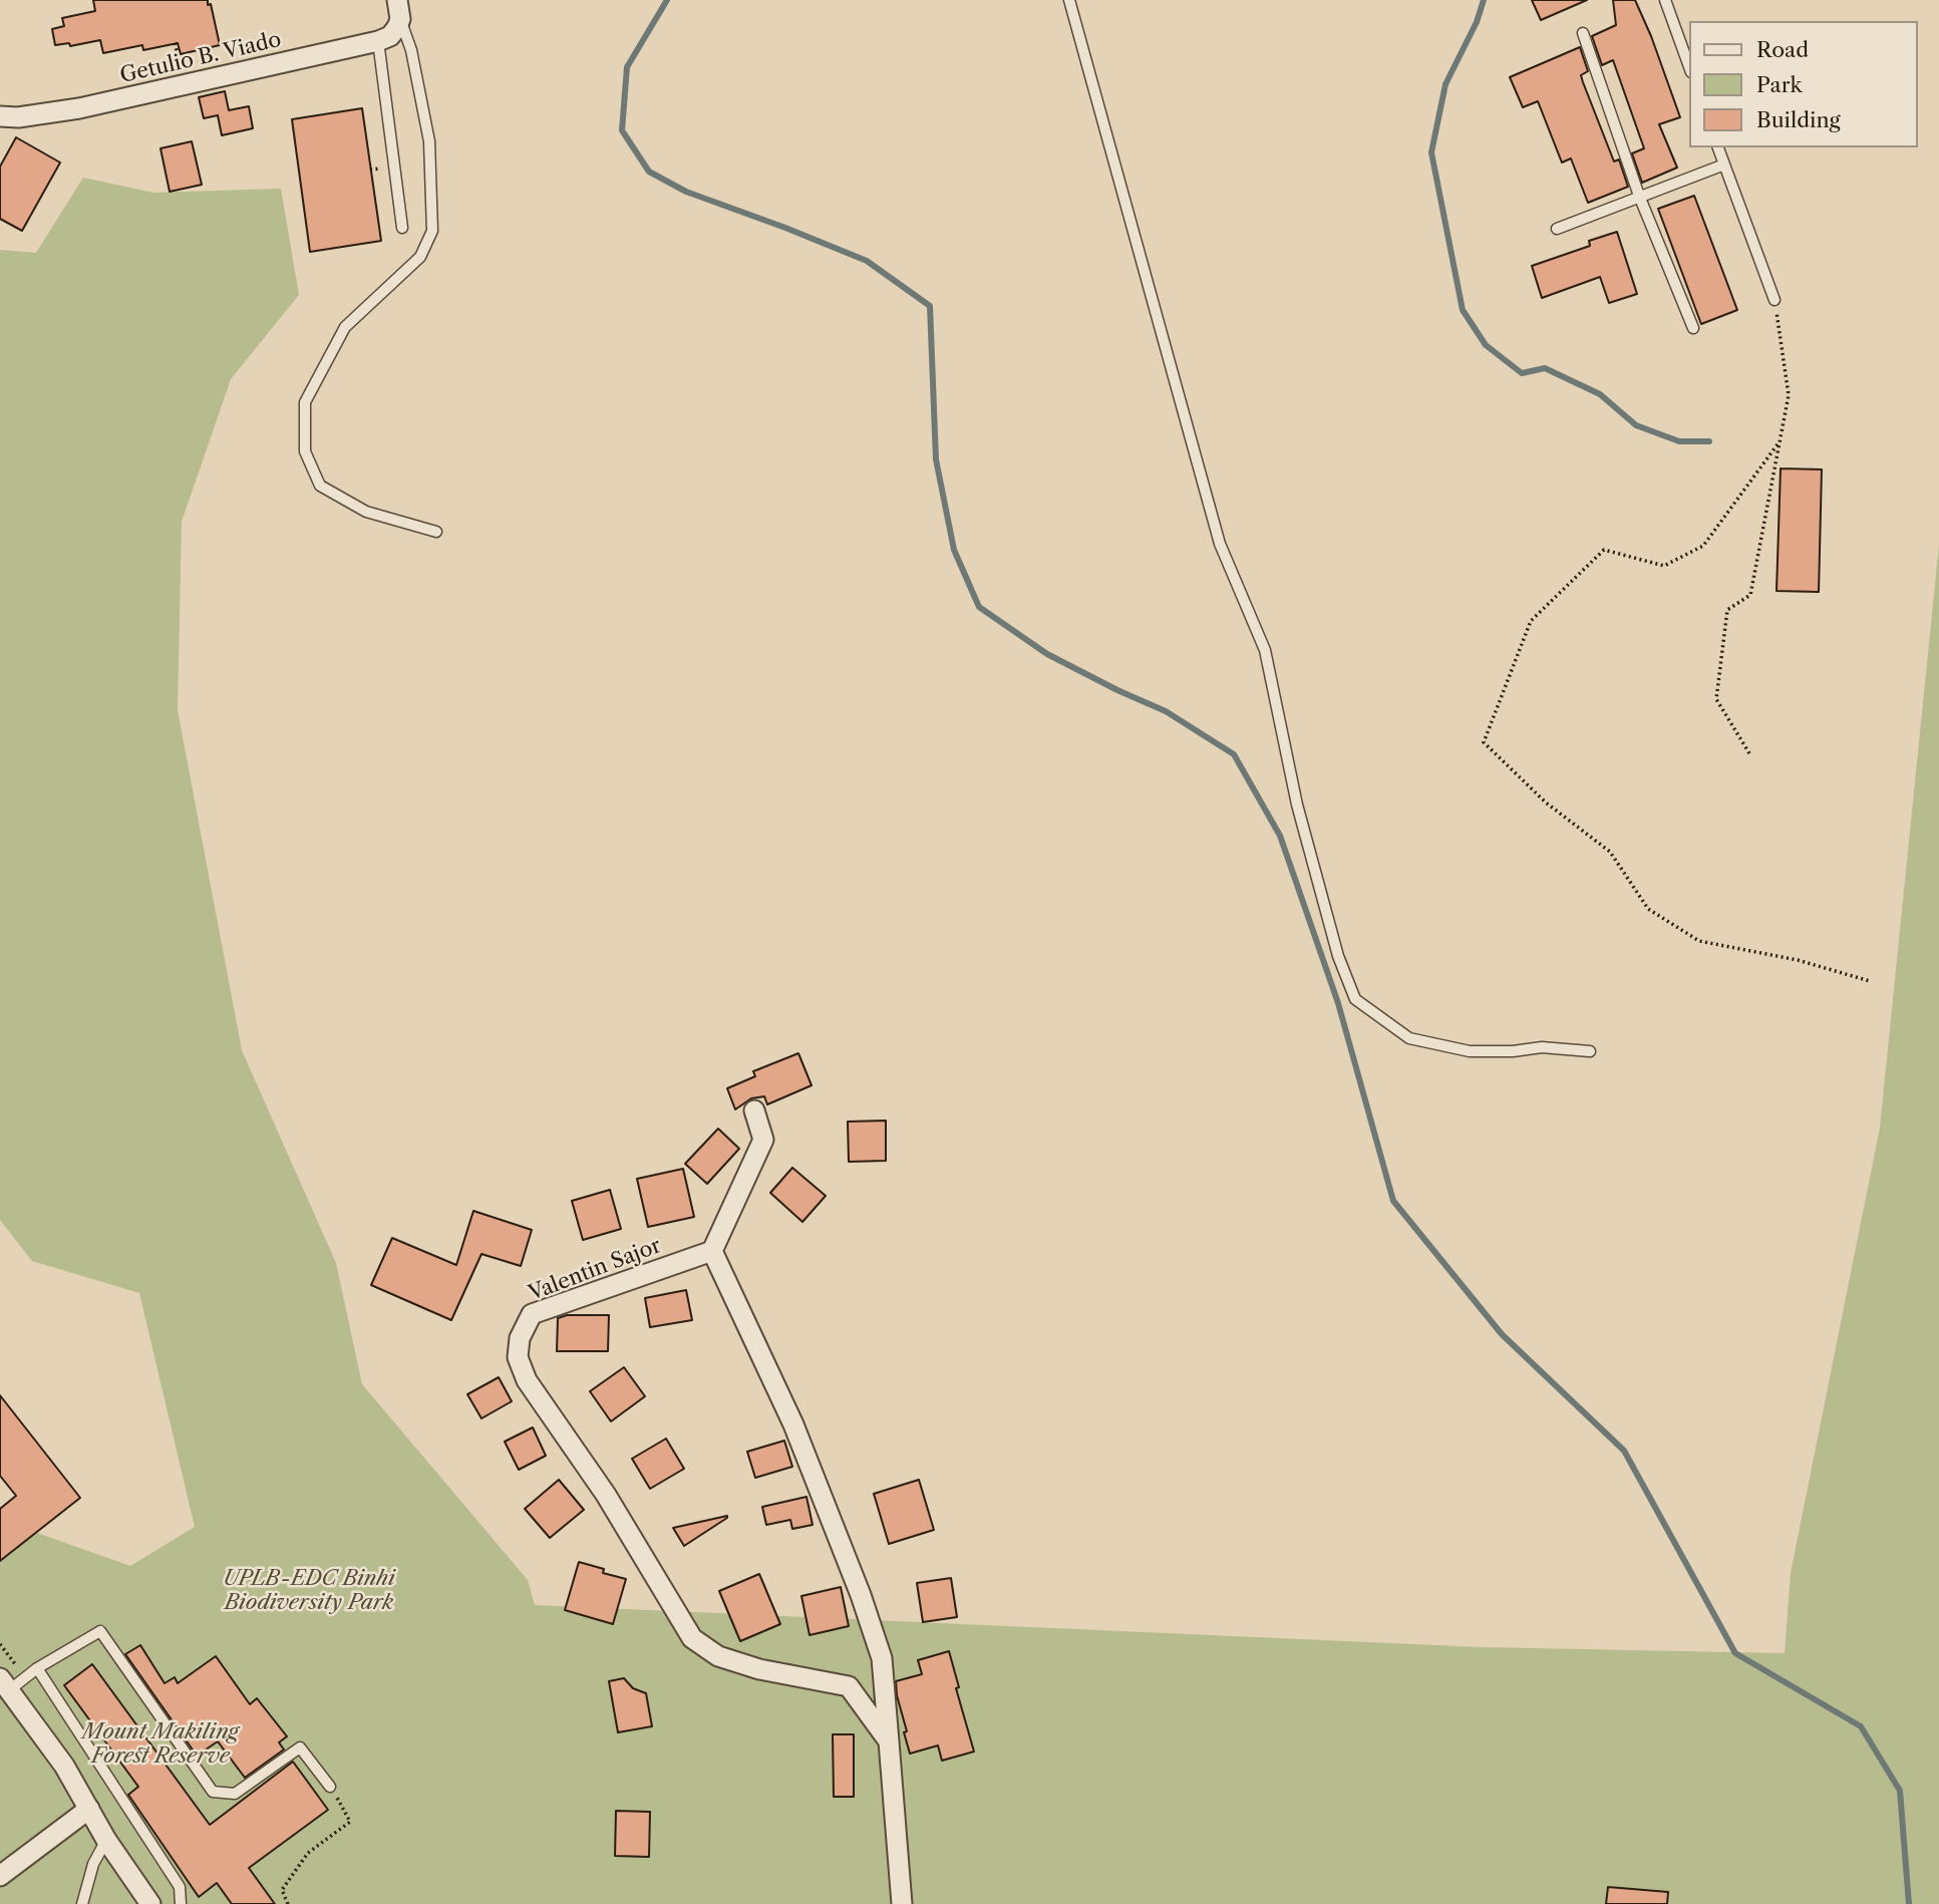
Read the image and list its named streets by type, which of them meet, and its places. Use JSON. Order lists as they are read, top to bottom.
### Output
{
  "streets": {
    "street": ["Getulio B. Viado", "Valentin Sajor"]
  },
  "parks": ["UPLB-EDC Binhi Biodiversity Park", "Mount Makiling Forest Reserve"],
  "legend": ["Road", "Park", "Building"]
}
